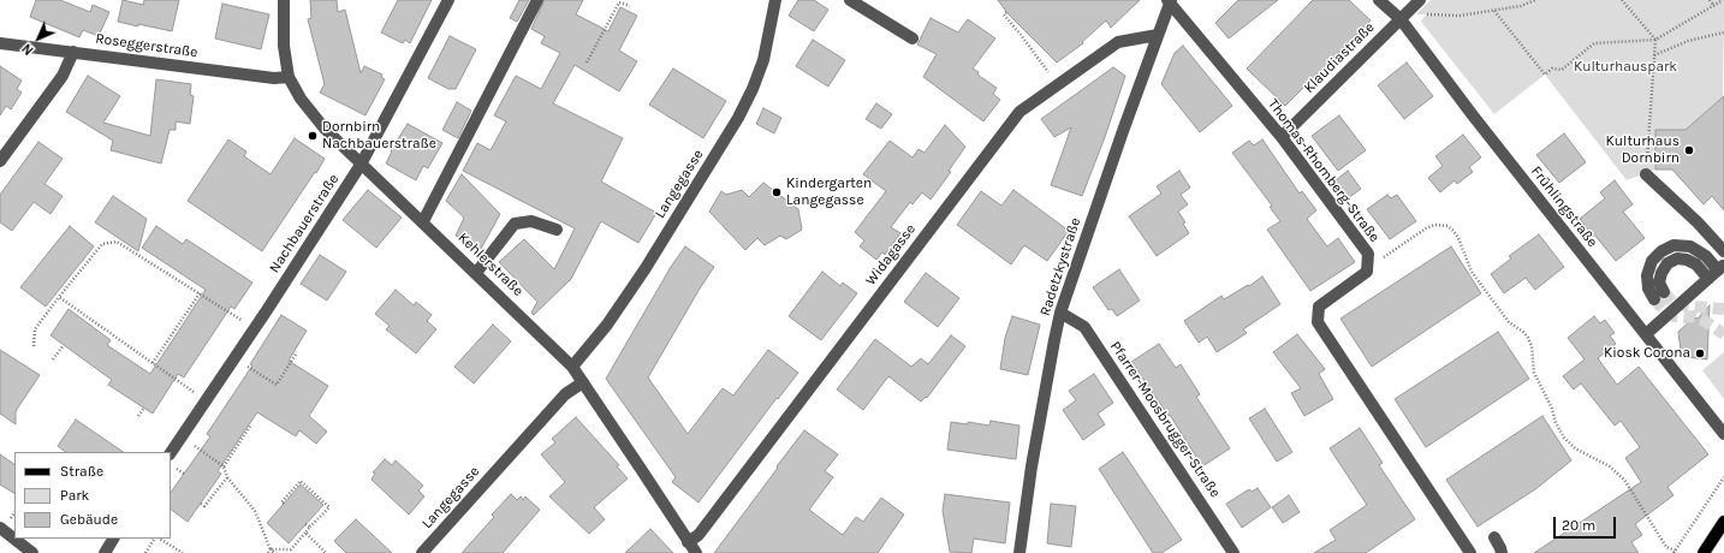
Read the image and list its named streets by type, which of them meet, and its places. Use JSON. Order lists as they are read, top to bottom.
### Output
{
  "streets": {
    "street": [
      "Roseggerstraße",
      "Klaudiastraße",
      "Thomas-Rhomberg-Straße",
      "Langegasse",
      "Frühlingstraße",
      "Nachbauerstraße",
      "Widagasse",
      "Kehlerstraße",
      "Radetzkystraße",
      "Pfarrer-Moosbrugger-Straße"
    ]
  },
  "crossings": [
    ["Roseggerstraße", "Kehlerstraße"],
    ["Klaudiastraße", "Thomas-Rhomberg-Straße"],
    ["Klaudiastraße", "Frühlingstraße"],
    ["Thomas-Rhomberg-Straße", "Radetzkystraße"],
    ["Langegasse", "Kehlerstraße"],
    ["Nachbauerstraße", "Kehlerstraße"],
    ["Widagasse", "Kehlerstraße"],
    ["Widagasse", "Radetzkystraße"],
    ["Radetzkystraße", "Pfarrer-Moosbrugger-Straße"]
  ],
  "parks": ["Kulturhauspark"],
  "places": [
    "Dornbirn Nachbauerstraße",
    "Kulturhaus Dornbirn",
    "Kindergarten Langegasse",
    "Kiosk Corona"
  ],
  "legend": ["Straße", "Park", "Gebäude"],
  "scale_bar": "20 m",
  "north": "bottom left"
}
